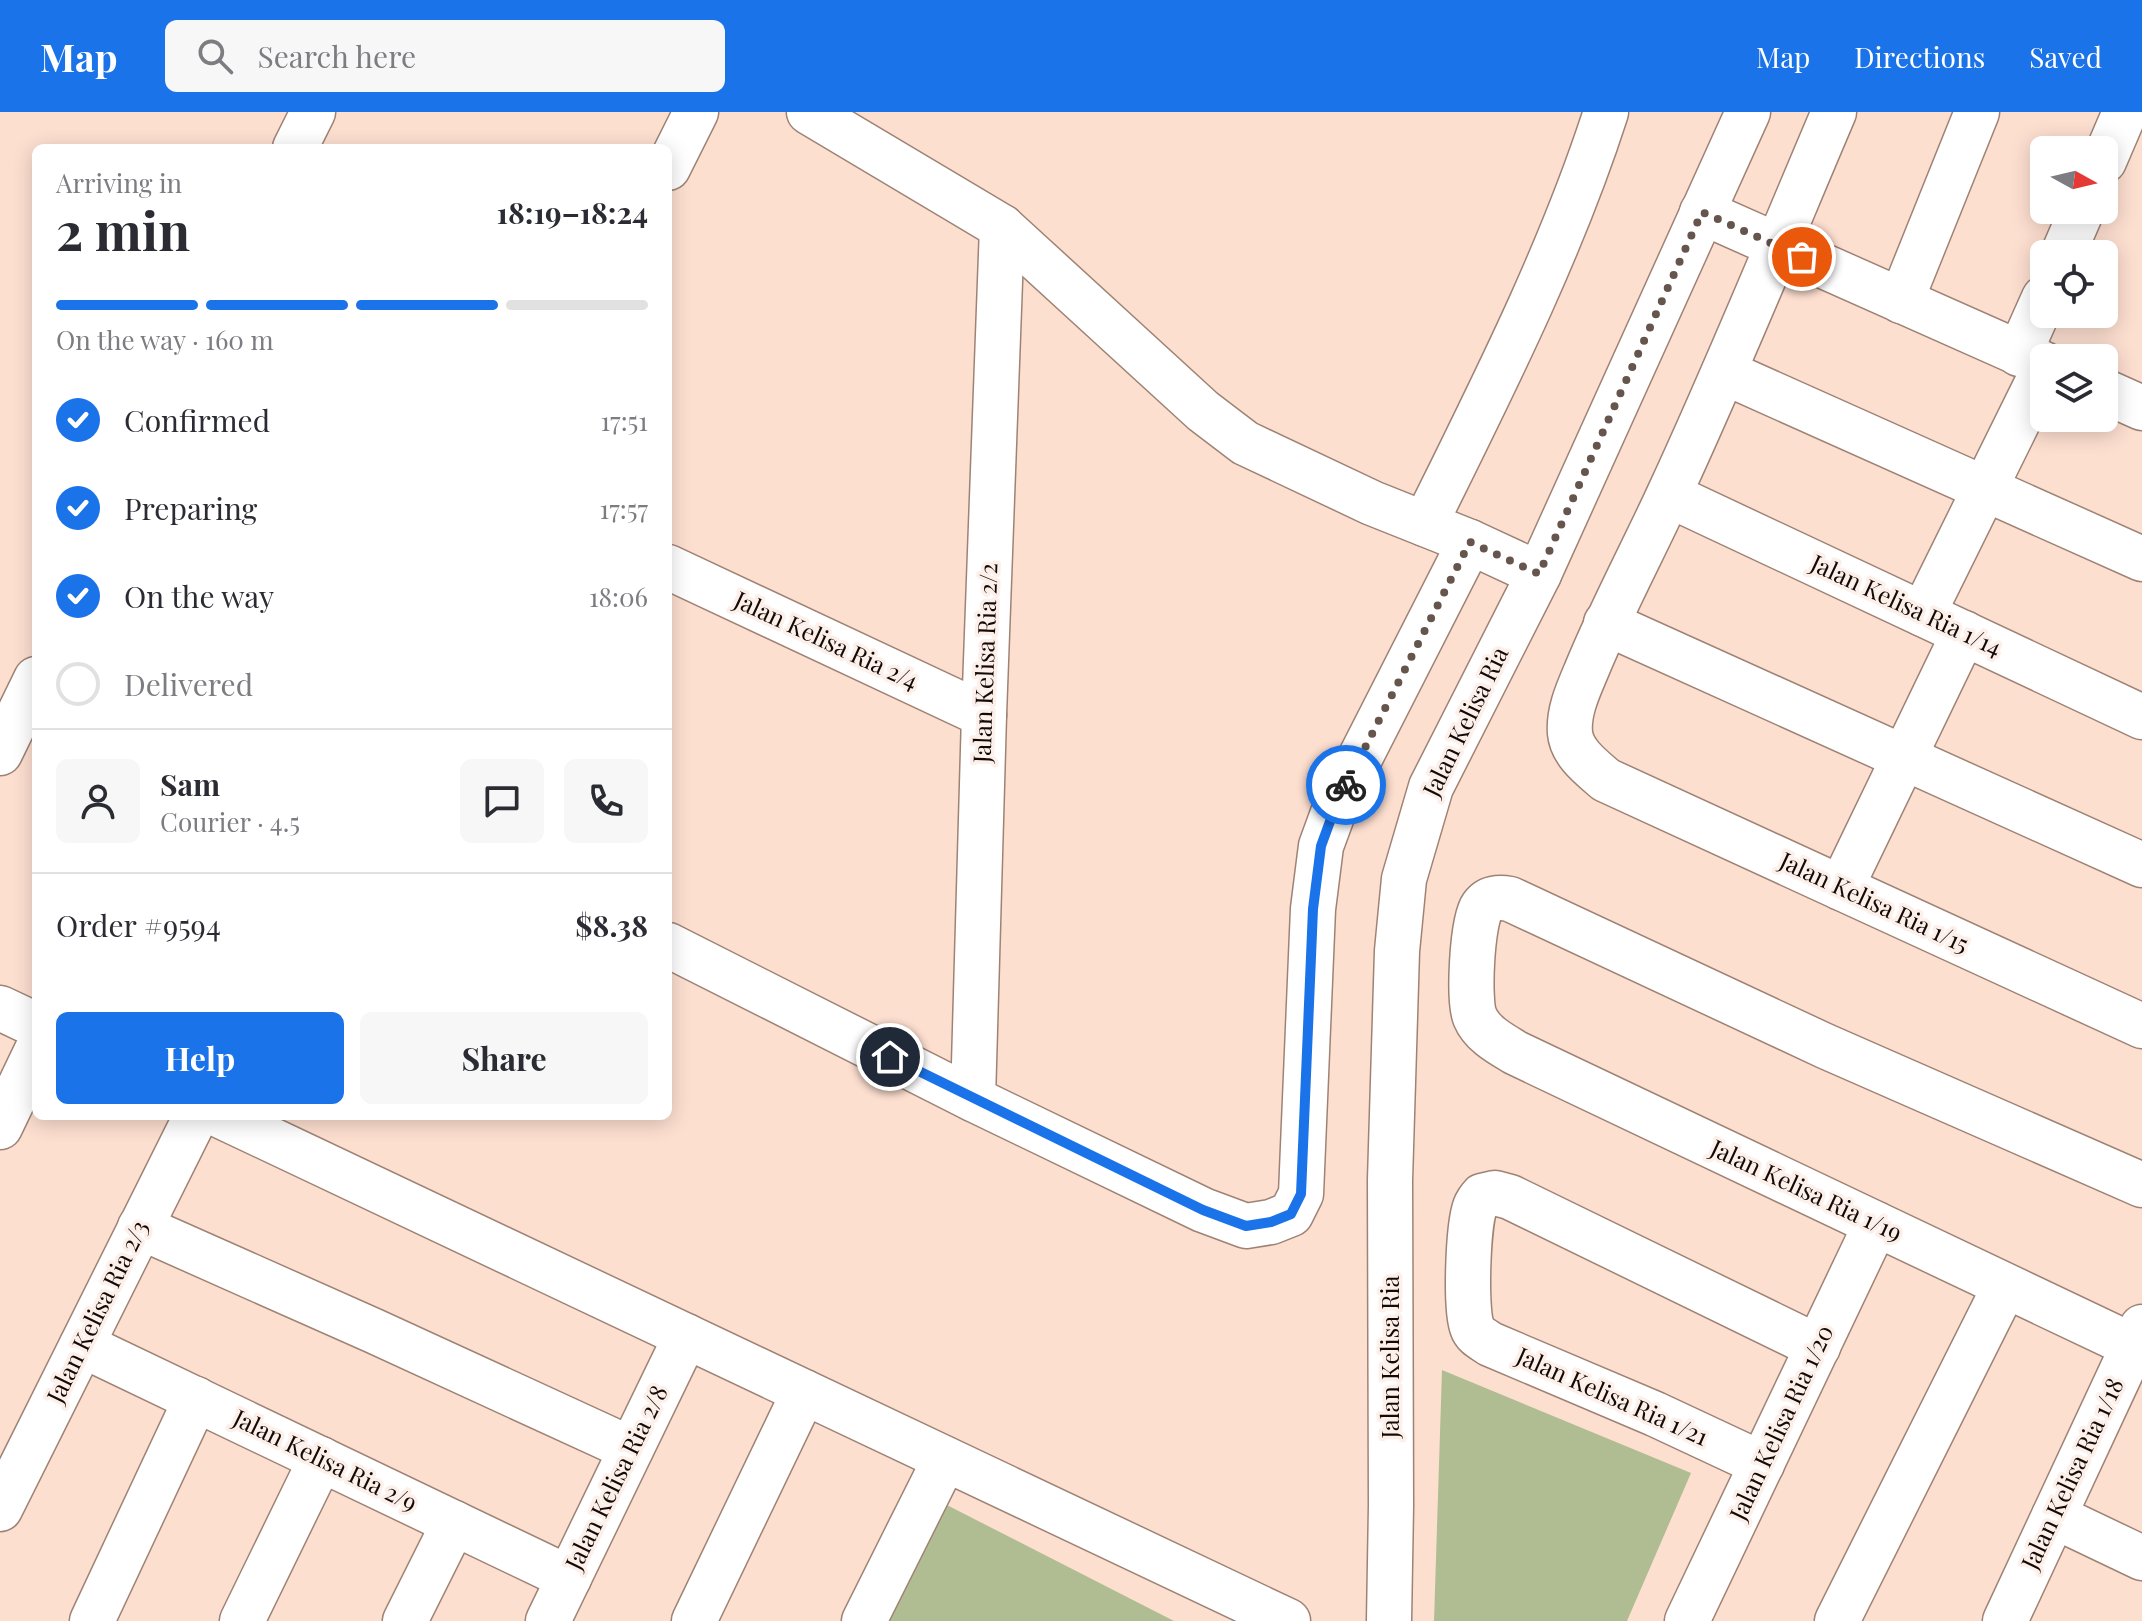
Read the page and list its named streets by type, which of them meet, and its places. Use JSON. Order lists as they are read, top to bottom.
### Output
{
  "streets": {
    "street": [
      "Jalan Kelisa Ria 1/14",
      "Jalan Kelisa Ria 2/4",
      "Jalan Kelisa Ria 2/2",
      "Jalan Kelisa Ria",
      "Jalan Kelisa Ria 1/15",
      "Jalan Kelisa Ria 1/19",
      "Jalan Kelisa Ria 2/3",
      "Jalan Kelisa Ria 1/21",
      "Jalan Kelisa Ria 1/20",
      "Jalan Kelisa Ria 2/9",
      "Jalan Kelisa Ria 1/18",
      "Jalan Kelisa Ria 2/8"
    ]
  },
  "crossings": [
    ["Jalan Kelisa Ria 1/14", "Jalan Kelisa Ria 1/15"],
    ["Jalan Kelisa Ria 2/4", "Jalan Kelisa Ria 2/2"],
    ["Jalan Kelisa Ria 1/19", "Jalan Kelisa Ria 1/20"],
    ["Jalan Kelisa Ria 1/19", "Jalan Kelisa Ria 1/18"],
    ["Jalan Kelisa Ria 2/3", "Jalan Kelisa Ria 2/9"],
    ["Jalan Kelisa Ria 1/21", "Jalan Kelisa Ria 1/20"],
    ["Jalan Kelisa Ria 2/9", "Jalan Kelisa Ria 2/8"]
  ],
  "north": "right",
  "page": {
    "header": "Map",
    "search": "Search here",
    "nav": ["Map", "Directions", "Saved"],
    "heading": ["2 min", "Arriving in", "18:19–18:24"],
    "panel": [
      "Sam",
      "Courier · 4.5",
      "Order #9594",
      "$8.38"
    ],
    "bar": "On the way · 160 m",
    "list": [
      ["Confirmed", "17:51"],
      ["Preparing", "17:57"],
      ["On the way", "18:06"],
      "Delivered"
    ],
    "buttons": ["Help", "Share"]
  }
}
